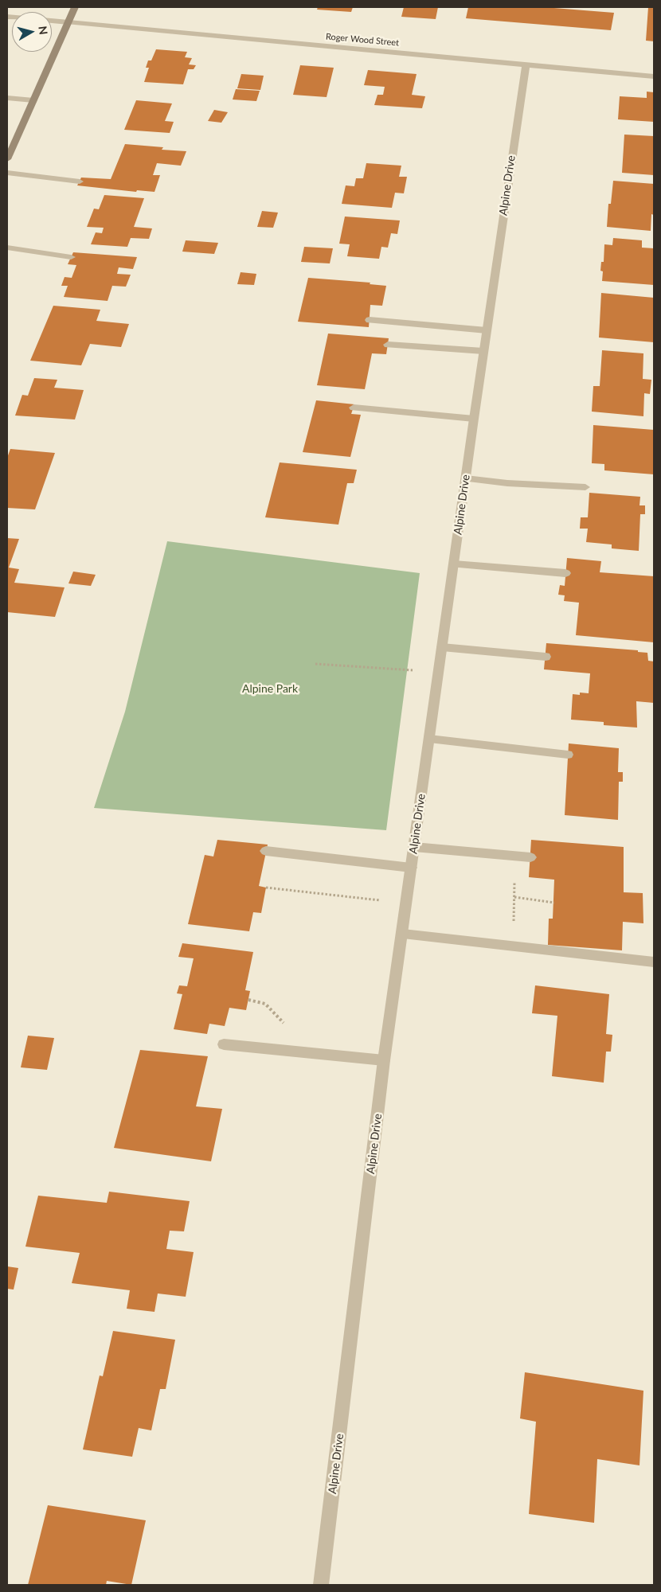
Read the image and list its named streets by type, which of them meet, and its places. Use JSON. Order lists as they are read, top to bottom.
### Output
{
  "streets": {
    "street": ["Roger Wood Street", "Alpine Drive"]
  },
  "crossings": [
    ["Roger Wood Street", "Alpine Drive"]
  ],
  "parks": ["Alpine Park"],
  "north": "right"
}
